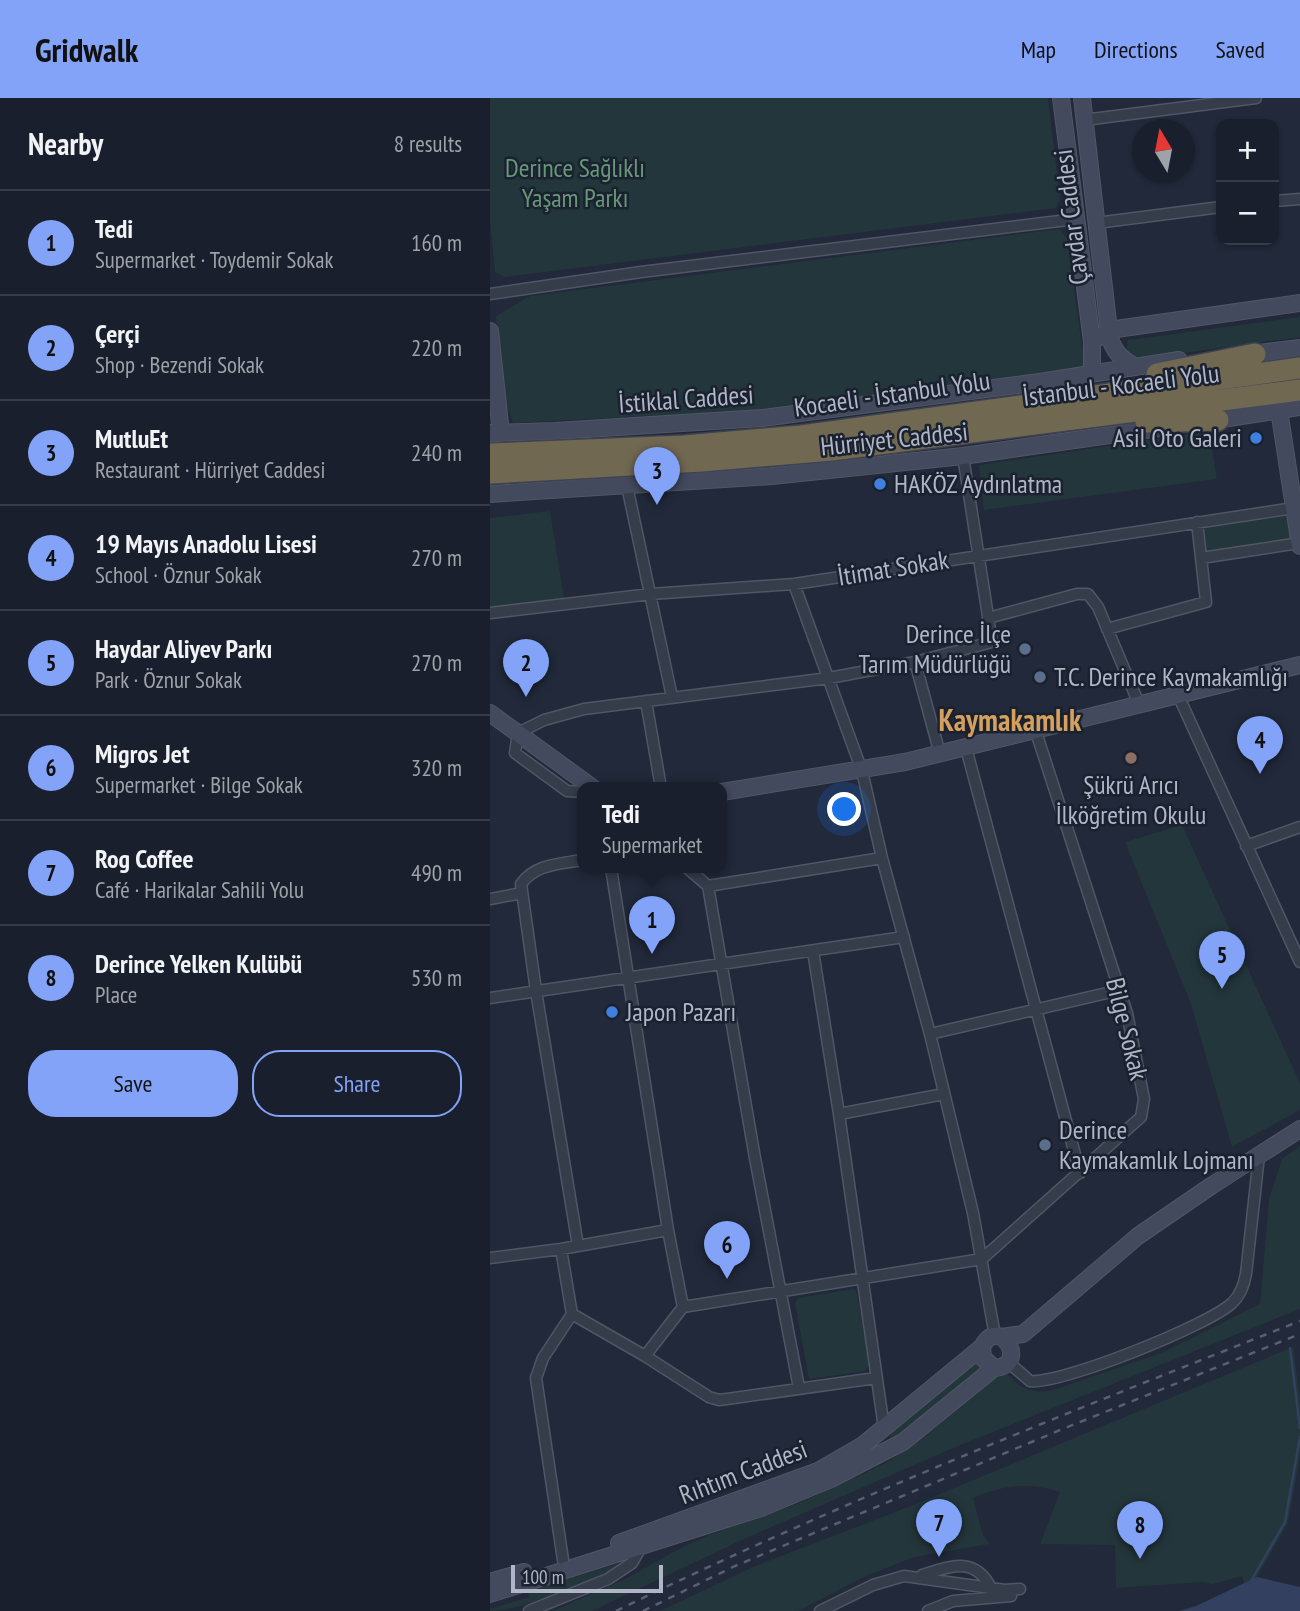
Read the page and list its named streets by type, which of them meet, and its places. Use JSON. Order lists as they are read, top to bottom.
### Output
{
  "streets": {
    "highway": ["İstanbul - Kocaeli Yolu", "Kocaeli - İstanbul Yolu"],
    "main road": [
      "Çavdar Caddesi",
      "İstiklal Caddesi",
      "Hürriyet Caddesi",
      "Rıhtım Caddesi"
    ],
    "street": ["İtimat Sokak", "Bilge Sokak"]
  },
  "crossings": [
    ["Çavdar Caddesi", "İstiklal Caddesi"],
    ["İstanbul - Kocaeli Yolu", "Hürriyet Caddesi"]
  ],
  "districts": ["Kaymakamlık"],
  "parks": ["Derince Sağlıklı Yaşam Parkı"],
  "places": [
    "Asil Oto Galeri",
    "HAKÖZ Aydınlatma",
    "Derince İlçe Tarım Müdürlüğü",
    "T.C. Derince Kaymakamlığı",
    "Şükrü Arıcı İlköğretim Okulu",
    "Japon Pazarı",
    "Derince Kaymakamlık Lojmanı"
  ],
  "scale_bar": "100 m",
  "north": "top",
  "page": {
    "header": "Gridwalk",
    "nav": ["Map", "Directions", "Saved"],
    "heading": ["Nearby", "8 results"],
    "map_buttons": ["+", "−"],
    "list": [
      {
        "mark": "1",
        "name": "Tedi",
        "note": "Supermarket · Toydemir Sokak",
        "value": "160 m"
      },
      {
        "mark": "2",
        "name": "Çerçi",
        "note": "Shop · Bezendi Sokak",
        "value": "220 m"
      },
      {
        "mark": "3",
        "name": "MutluEt",
        "note": "Restaurant · Hürriyet Caddesi",
        "value": "240 m"
      },
      {
        "mark": "4",
        "name": "19 Mayıs Anadolu Lisesi",
        "note": "School · Öznur Sokak",
        "value": "270 m"
      },
      {
        "mark": "5",
        "name": "Haydar Aliyev Parkı",
        "note": "Park · Öznur Sokak",
        "value": "270 m"
      },
      {
        "mark": "6",
        "name": "Migros Jet",
        "note": "Supermarket · Bilge Sokak",
        "value": "320 m"
      },
      {
        "mark": "7",
        "name": "Rog Coffee",
        "note": "Café · Harikalar Sahili Yolu",
        "value": "490 m"
      },
      {
        "mark": "8",
        "name": "Derince Yelken Kulübü",
        "note": "Place",
        "value": "530 m"
      }
    ],
    "pins": [
      "3",
      "2",
      "4",
      "1",
      "5",
      "6",
      "7",
      "8"
    ],
    "popup": ["Tedi", "Supermarket"],
    "buttons": ["Save", "Share"],
    "scale": "100 m"
  }
}
